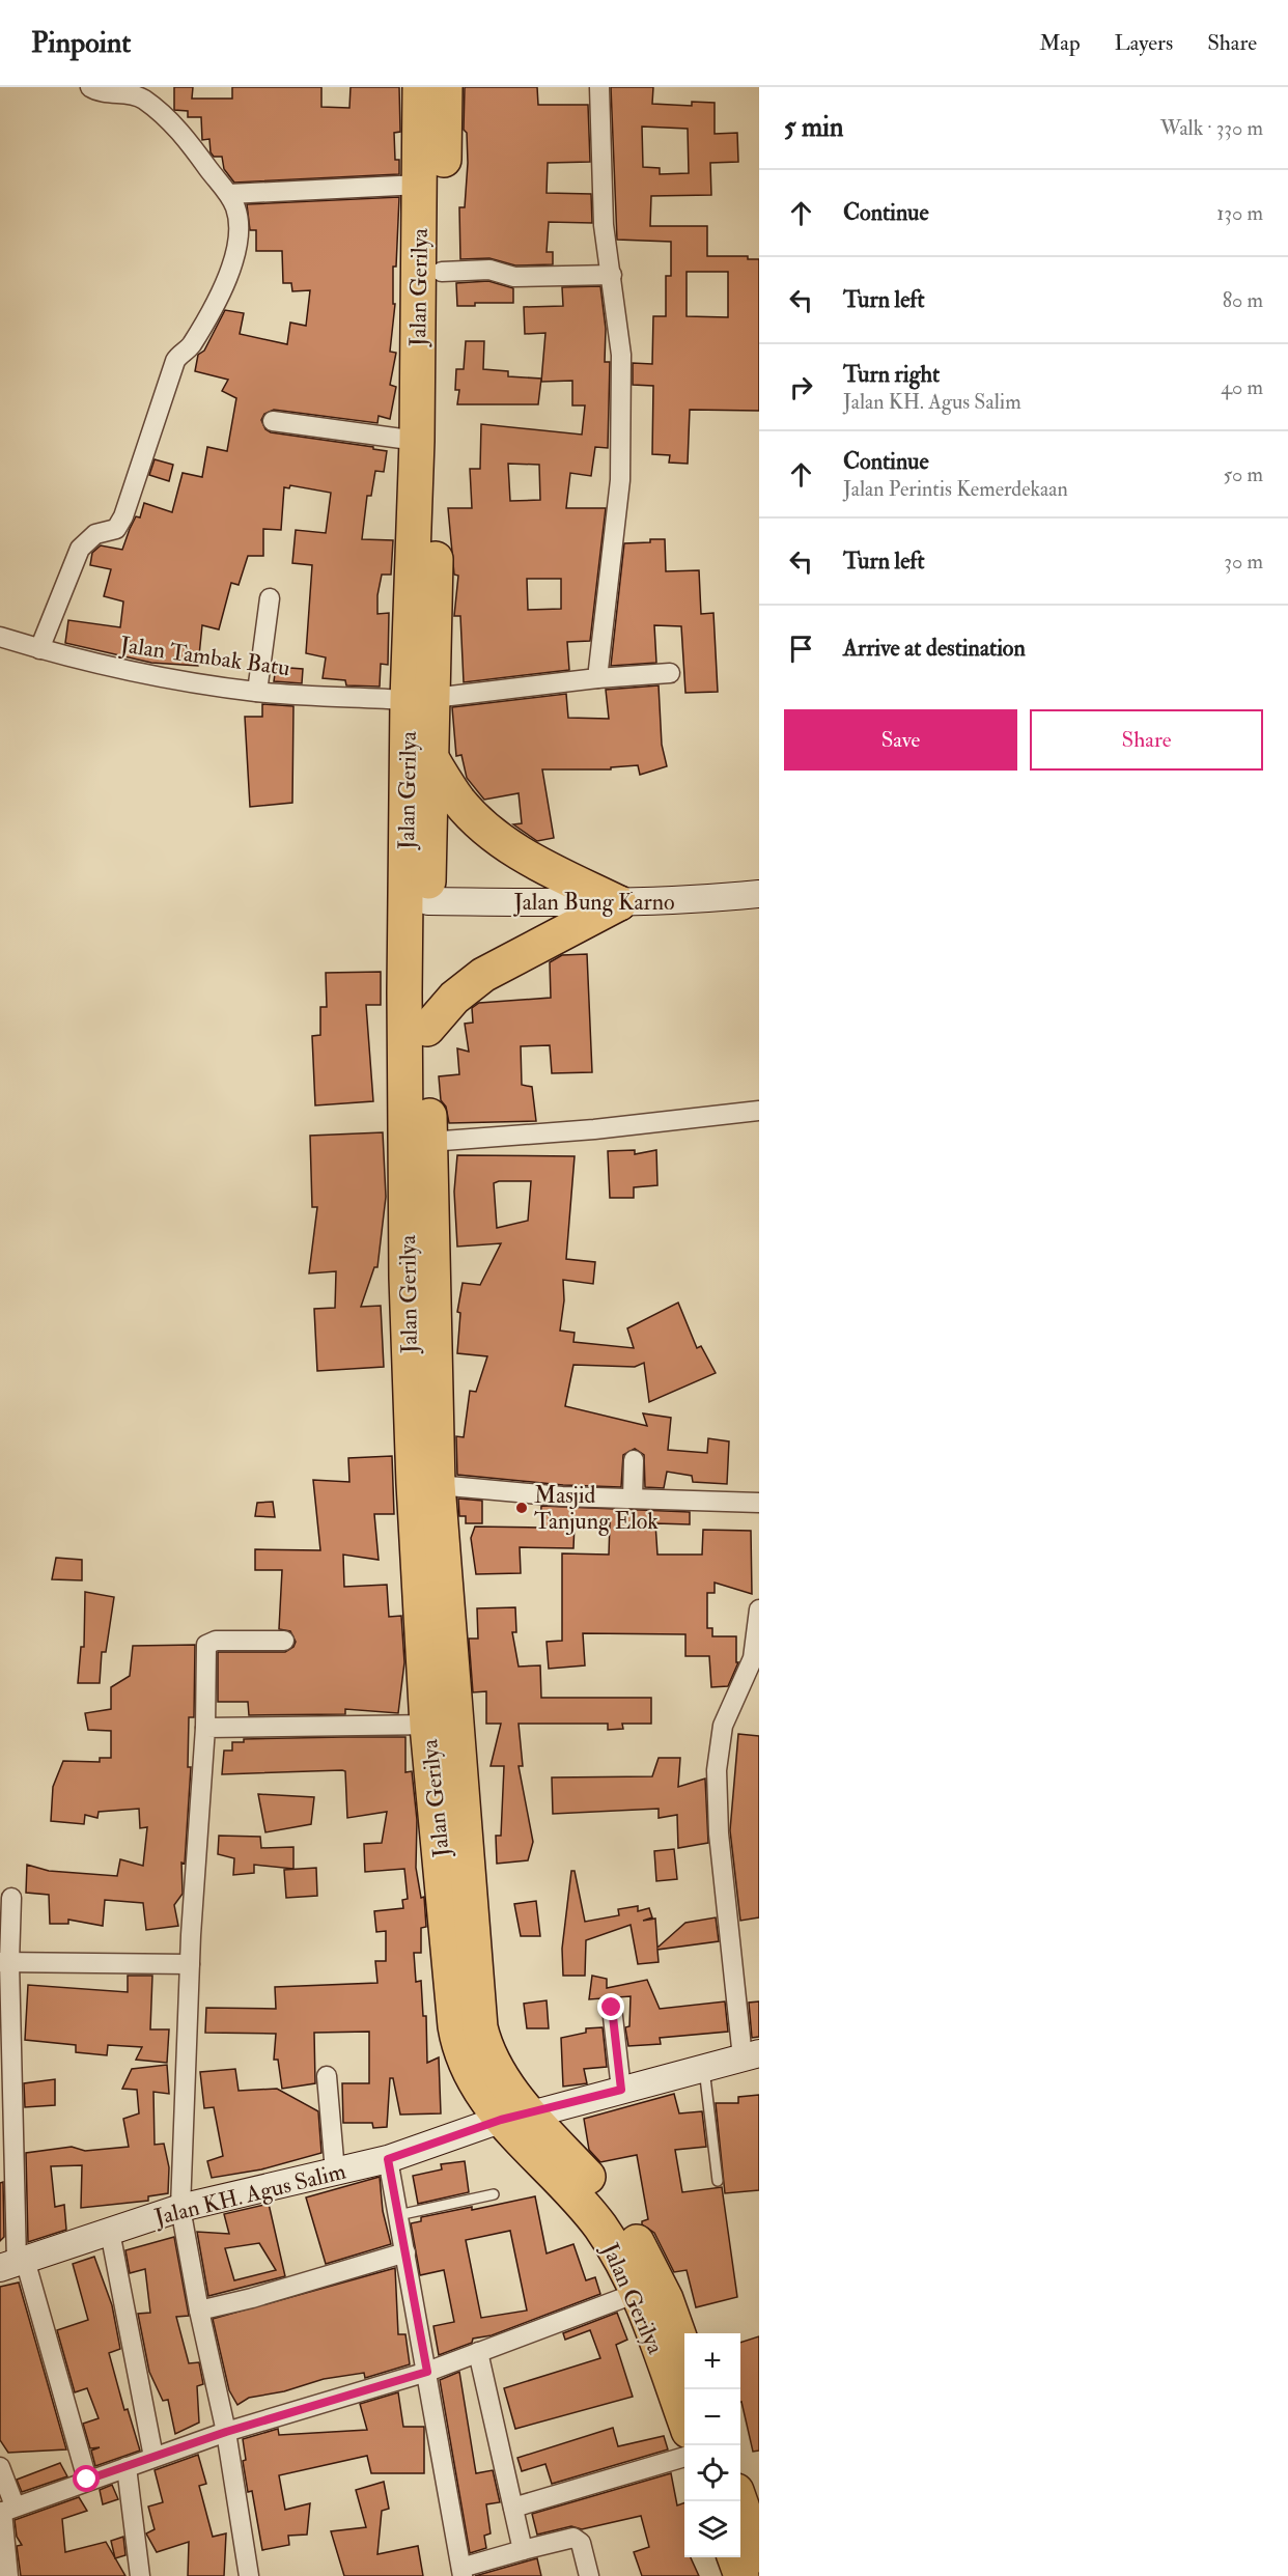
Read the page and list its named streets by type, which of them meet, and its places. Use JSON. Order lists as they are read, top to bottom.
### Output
{
  "streets": {
    "highway": ["Jalan Gerilya"],
    "main road": ["Jalan Bung Karno", "Jalan KH. Agus Salim"],
    "street": ["Jalan Tambak Batu"]
  },
  "crossings": [
    ["Jalan Gerilya", "Jalan Tambak Batu"],
    ["Jalan Gerilya", "Jalan Bung Karno"],
    ["Jalan Gerilya", "Jalan KH. Agus Salim"]
  ],
  "places": ["Masjid Tanjung Elok"],
  "page": {
    "header": "Pinpoint",
    "nav": ["Map", "Layers", "Share"],
    "heading": ["5 min", "Walk · 330 m"],
    "list": [
      ["Continue", "130 m"],
      ["Turn left", "80 m"],
      ["Turn right", "Jalan KH. Agus Salim", "40 m"],
      ["Continue", "Jalan Perintis Kemerdekaan", "50 m"],
      ["Turn left", "30 m"],
      "Arrive at destination"
    ],
    "buttons": ["Save", "Share"],
    "map_buttons": ["+", "−"]
  }
}
